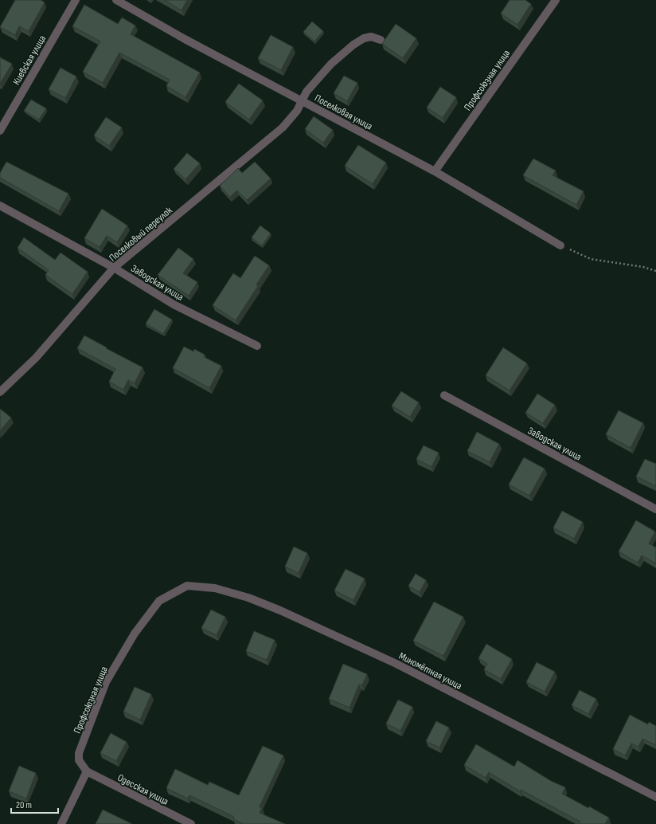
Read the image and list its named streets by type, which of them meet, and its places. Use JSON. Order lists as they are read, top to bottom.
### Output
{
  "streets": {
    "street": [
      "Киевская улица",
      "Профсоюзная улица",
      "Поселковая улица",
      "Поселковый переулок",
      "Заводская улица",
      "Миномётная улица",
      "Одесская улица"
    ]
  },
  "crossings": [
    ["Профсоюзная улица", "Поселковая улица"],
    ["Профсоюзная улица", "Миномётная улица"],
    ["Профсоюзная улица", "Одесская улица"],
    ["Поселковая улица", "Поселковый переулок"],
    ["Поселковый переулок", "Заводская улица"]
  ],
  "scale_bar": "20 m"
}
